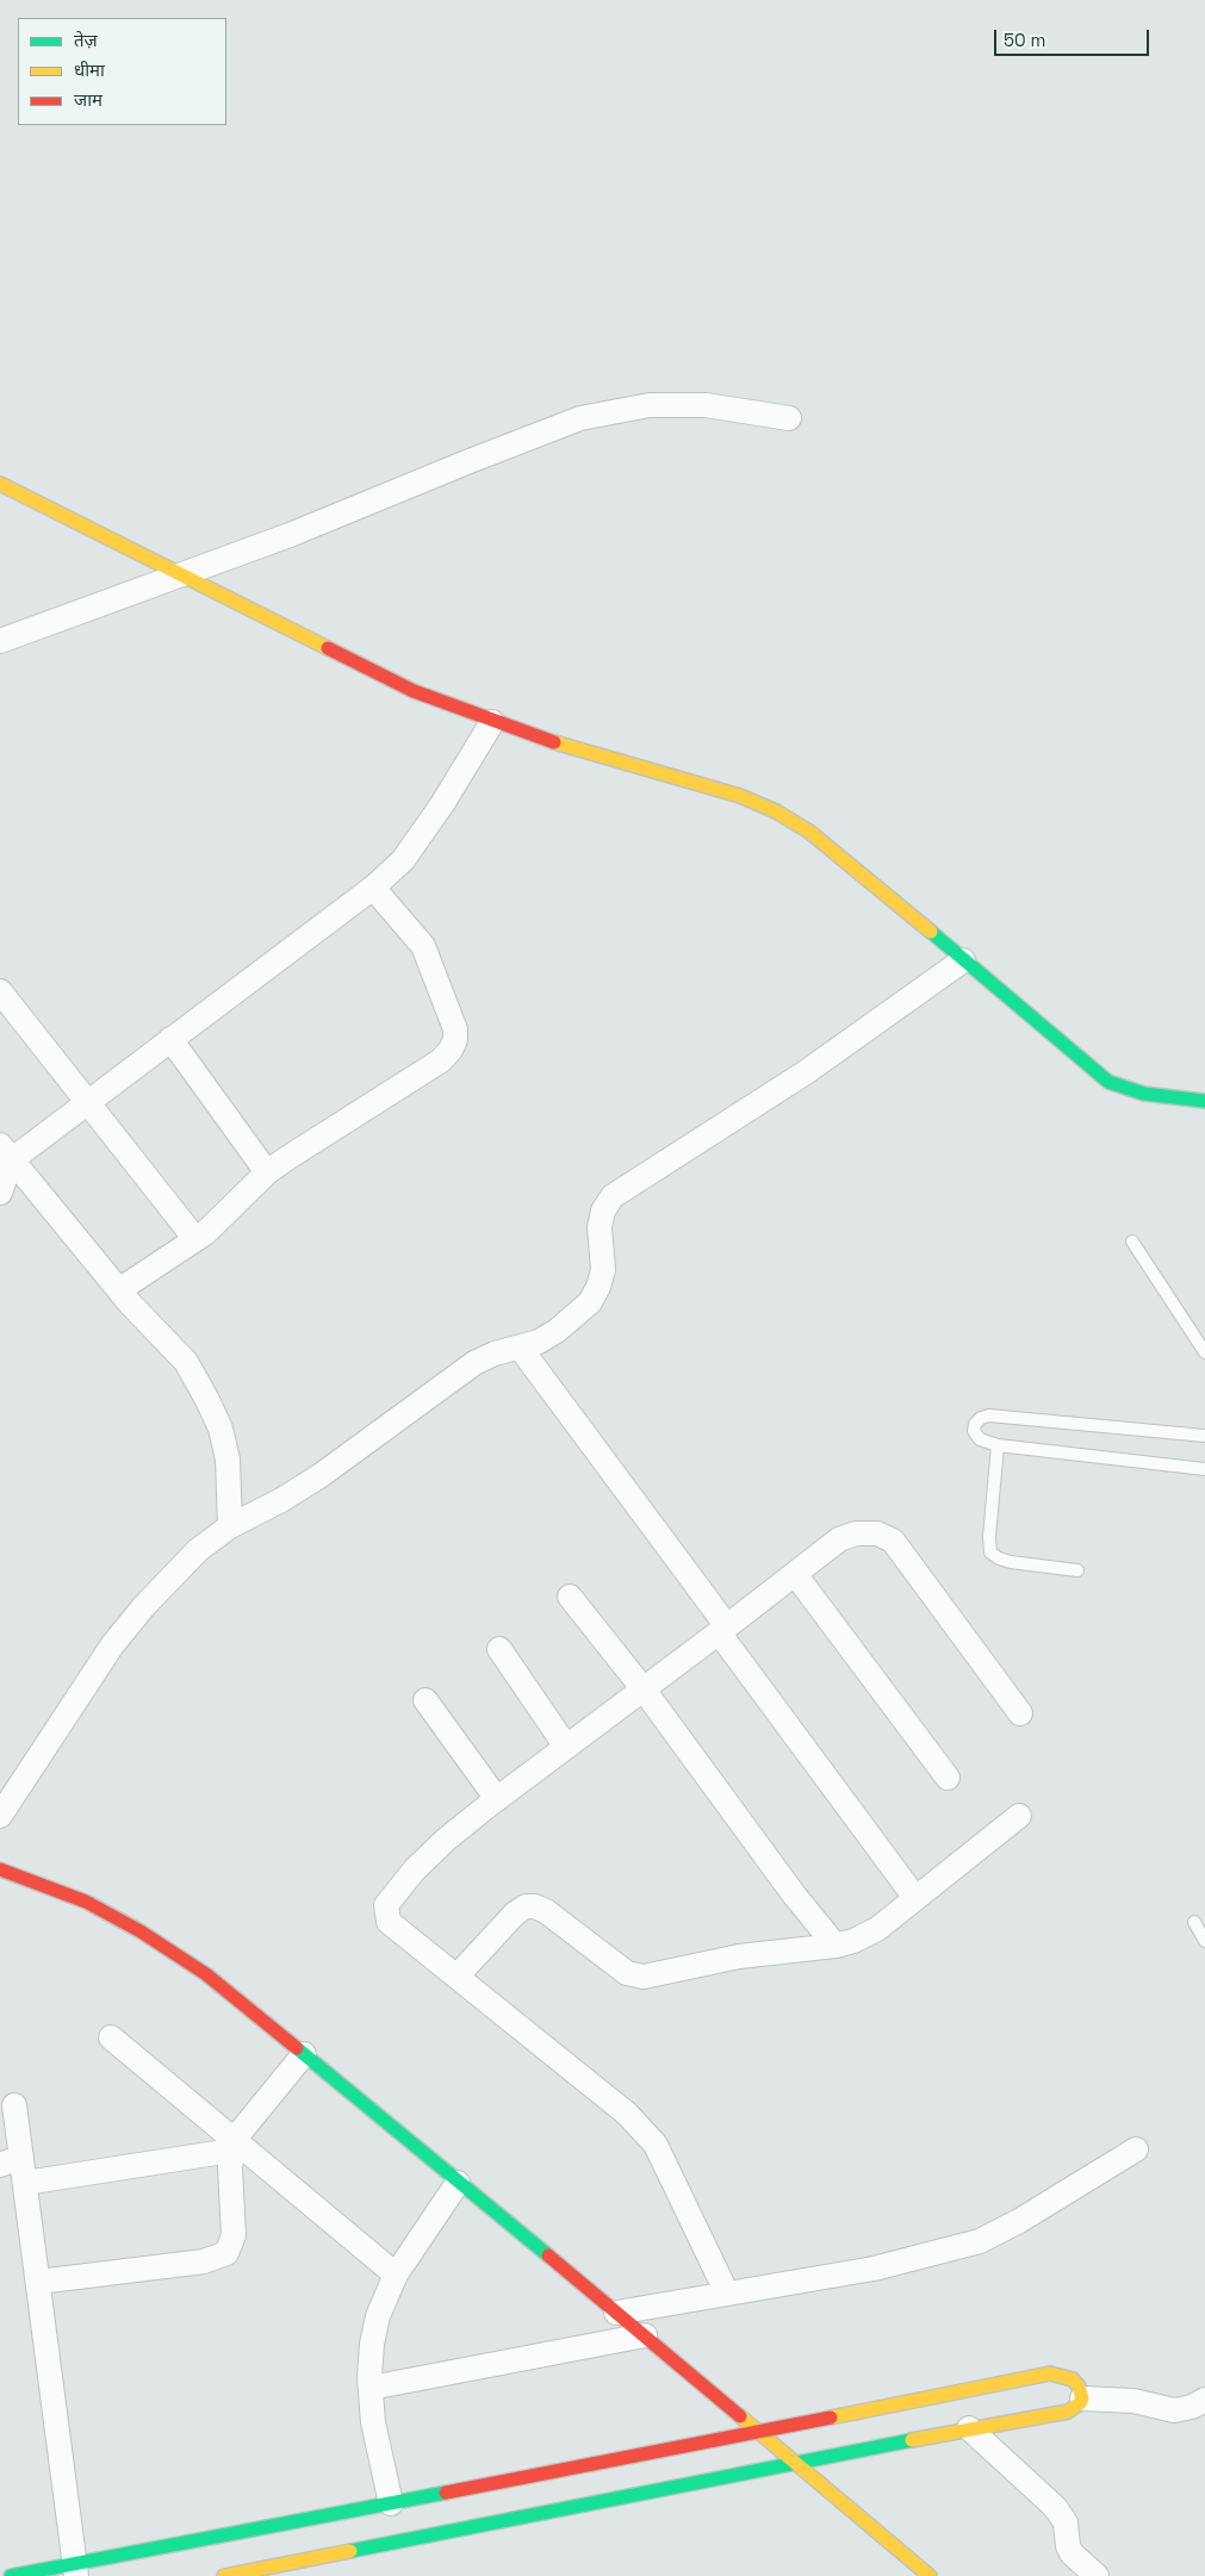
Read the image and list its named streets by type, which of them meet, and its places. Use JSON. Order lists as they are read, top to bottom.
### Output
{
  "legend": ["तेज़", "धीमा", "जाम"],
  "scale_bar": "50 m"
}
